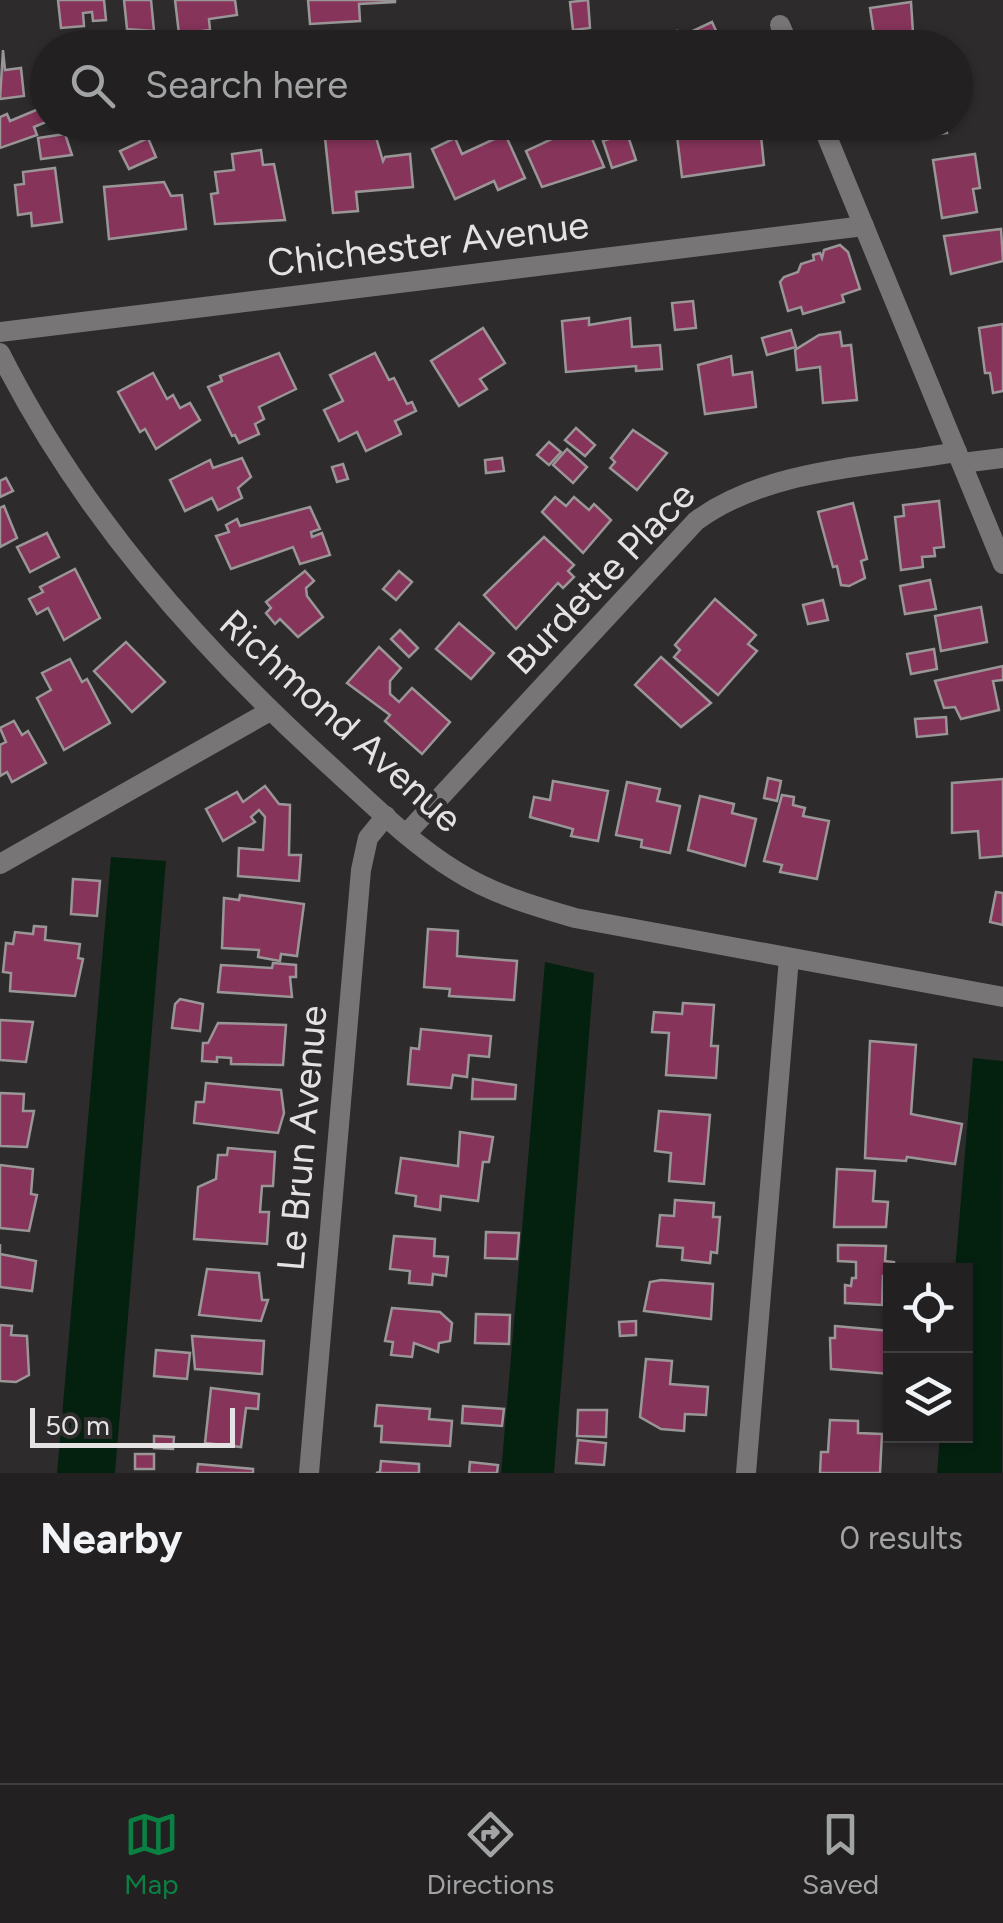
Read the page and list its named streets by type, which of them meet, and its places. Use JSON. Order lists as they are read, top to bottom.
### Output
{
  "streets": {
    "street": [
      "Chichester Avenue",
      "Burdette Place",
      "Richmond Avenue",
      "Le Brun Avenue"
    ]
  },
  "crossings": [
    ["Burdette Place", "Richmond Avenue"],
    ["Richmond Avenue", "Le Brun Avenue"]
  ],
  "scale_bar": "50 m",
  "page": {
    "search": "Search here",
    "scale": "50 m",
    "heading": ["Nearby", "0 results"],
    "nav": ["Map", "Directions", "Saved"]
  }
}
